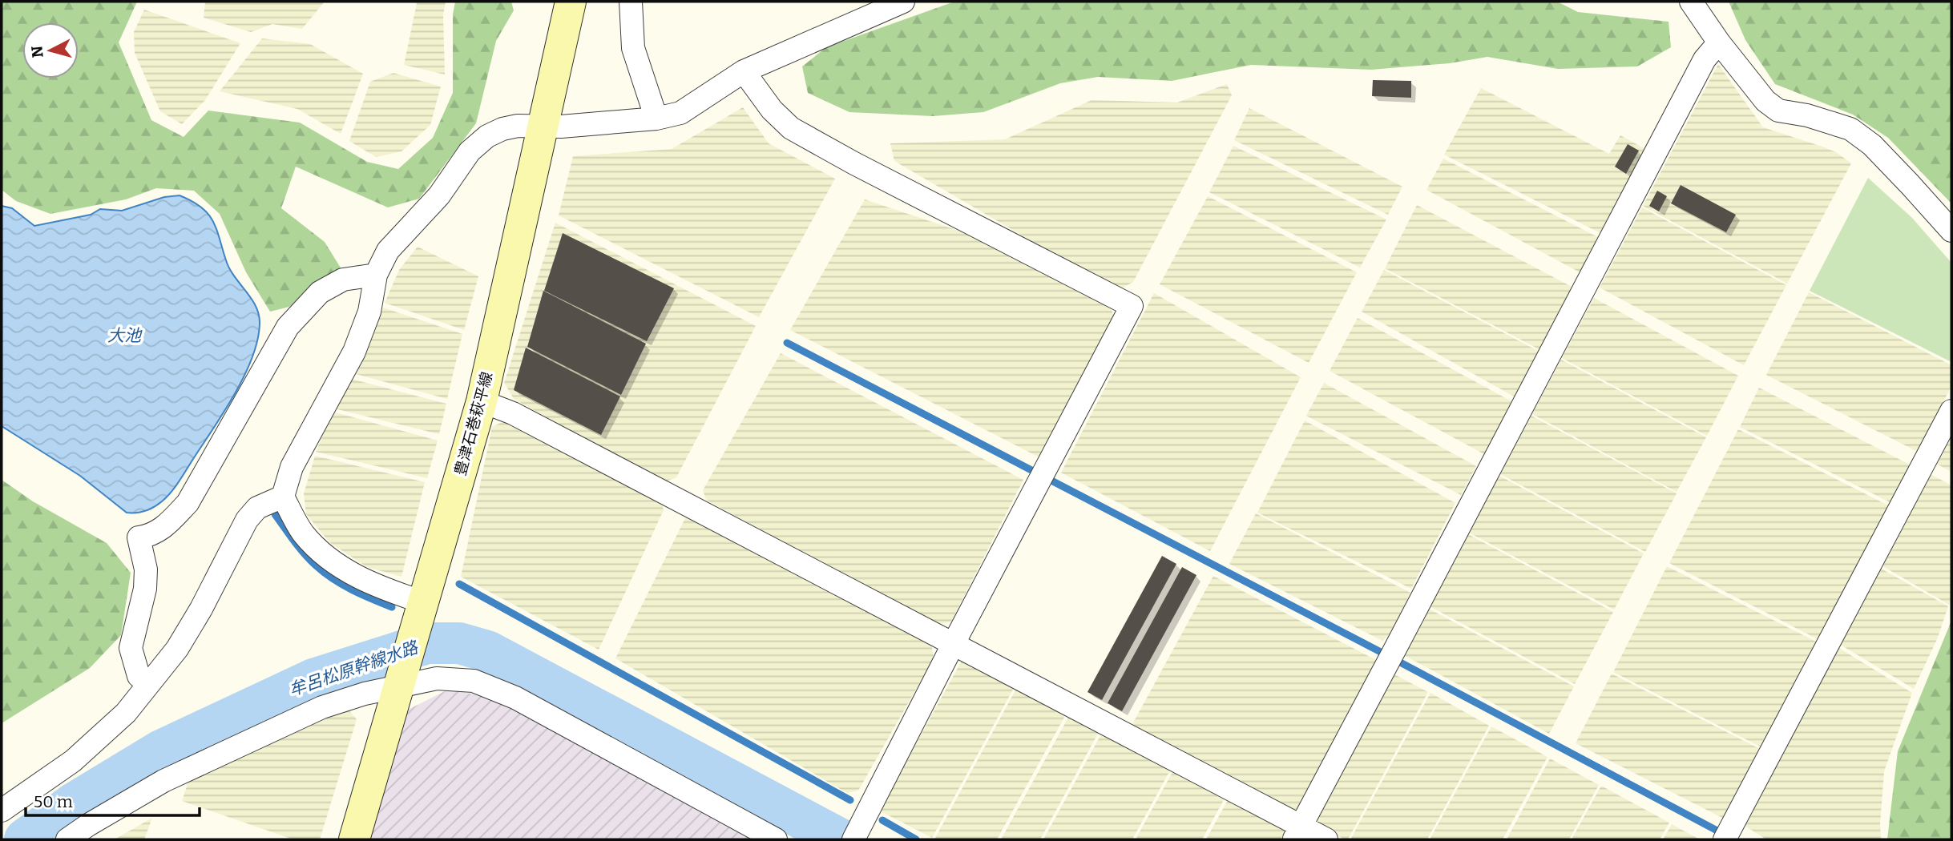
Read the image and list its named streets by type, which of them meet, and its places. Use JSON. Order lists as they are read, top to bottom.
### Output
{
  "streets": {
    "main road": ["豊津石巻萩平線"]
  },
  "water": ["大池", "牟呂松原幹線水路"],
  "scale_bar": "50 m",
  "north": "left"
}
